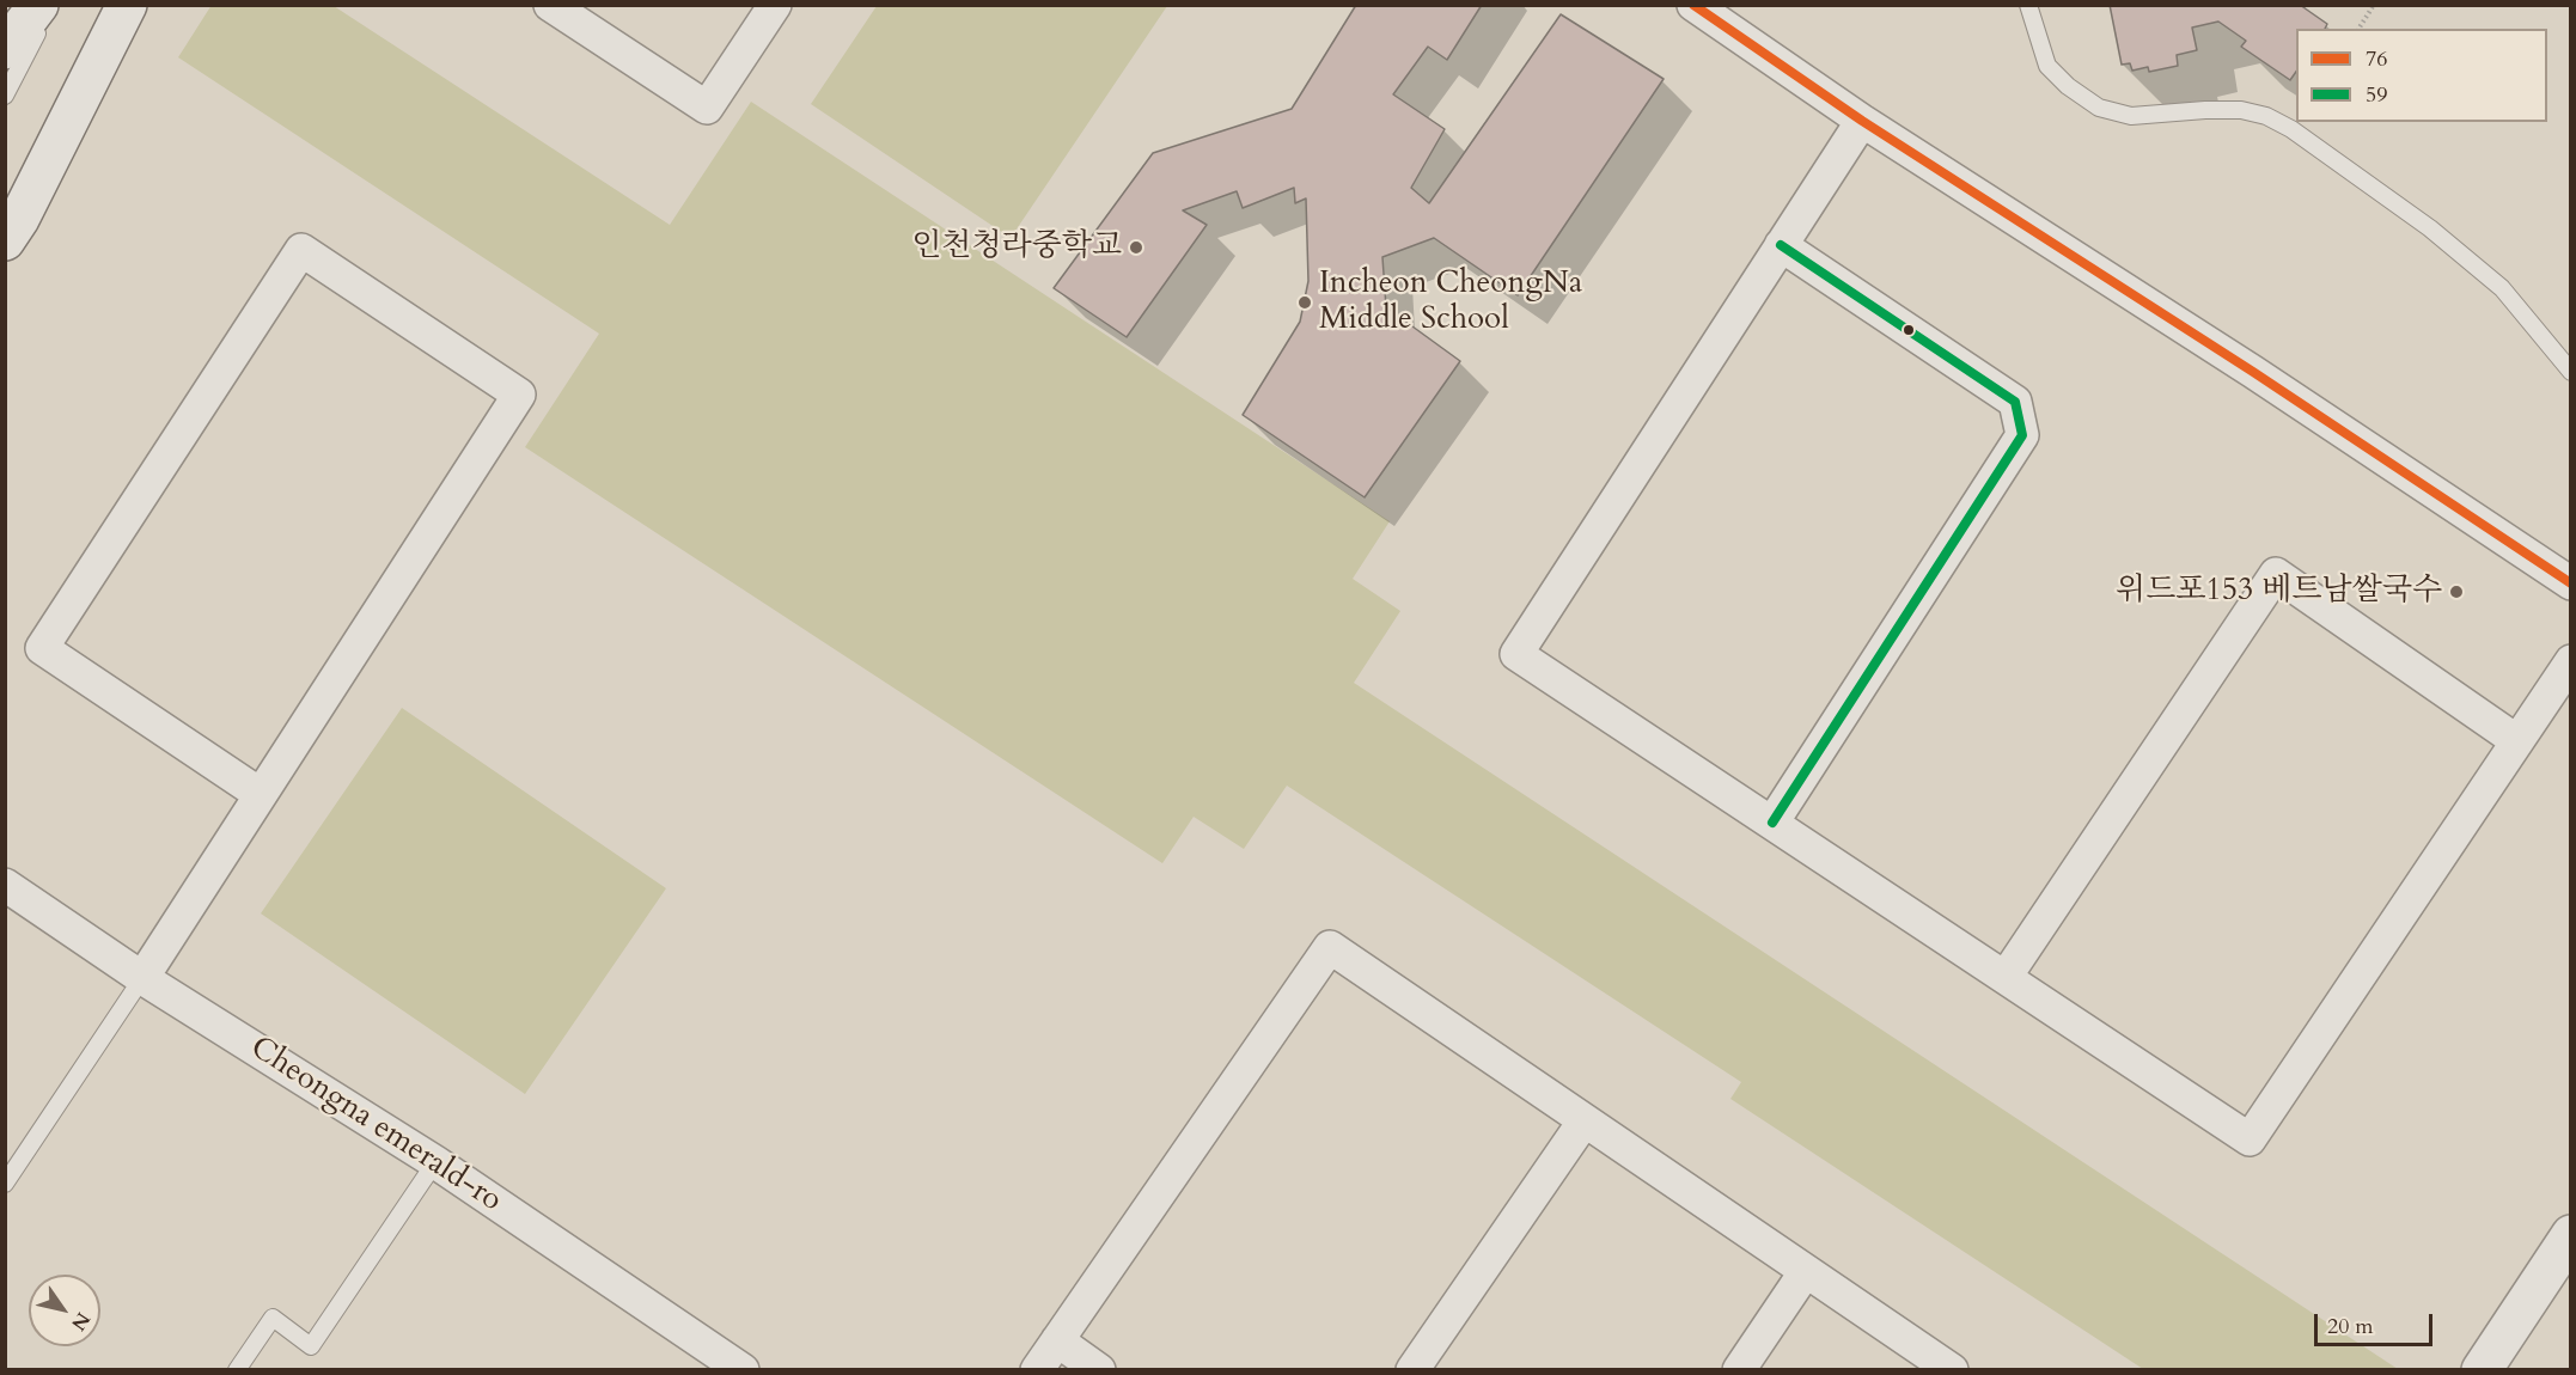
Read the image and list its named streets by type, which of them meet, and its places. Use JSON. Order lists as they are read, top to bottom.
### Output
{
  "streets": {
    "street": ["Cheongna emerald-ro"]
  },
  "places": ["인천청라중학교", "Incheon CheongNa Middle School", "위드포153 베트남쌀국수"],
  "lines": ["transit line 76", "transit line 59"],
  "legend": ["76", "59"],
  "scale_bar": "20 m",
  "north": "bottom right"
}
